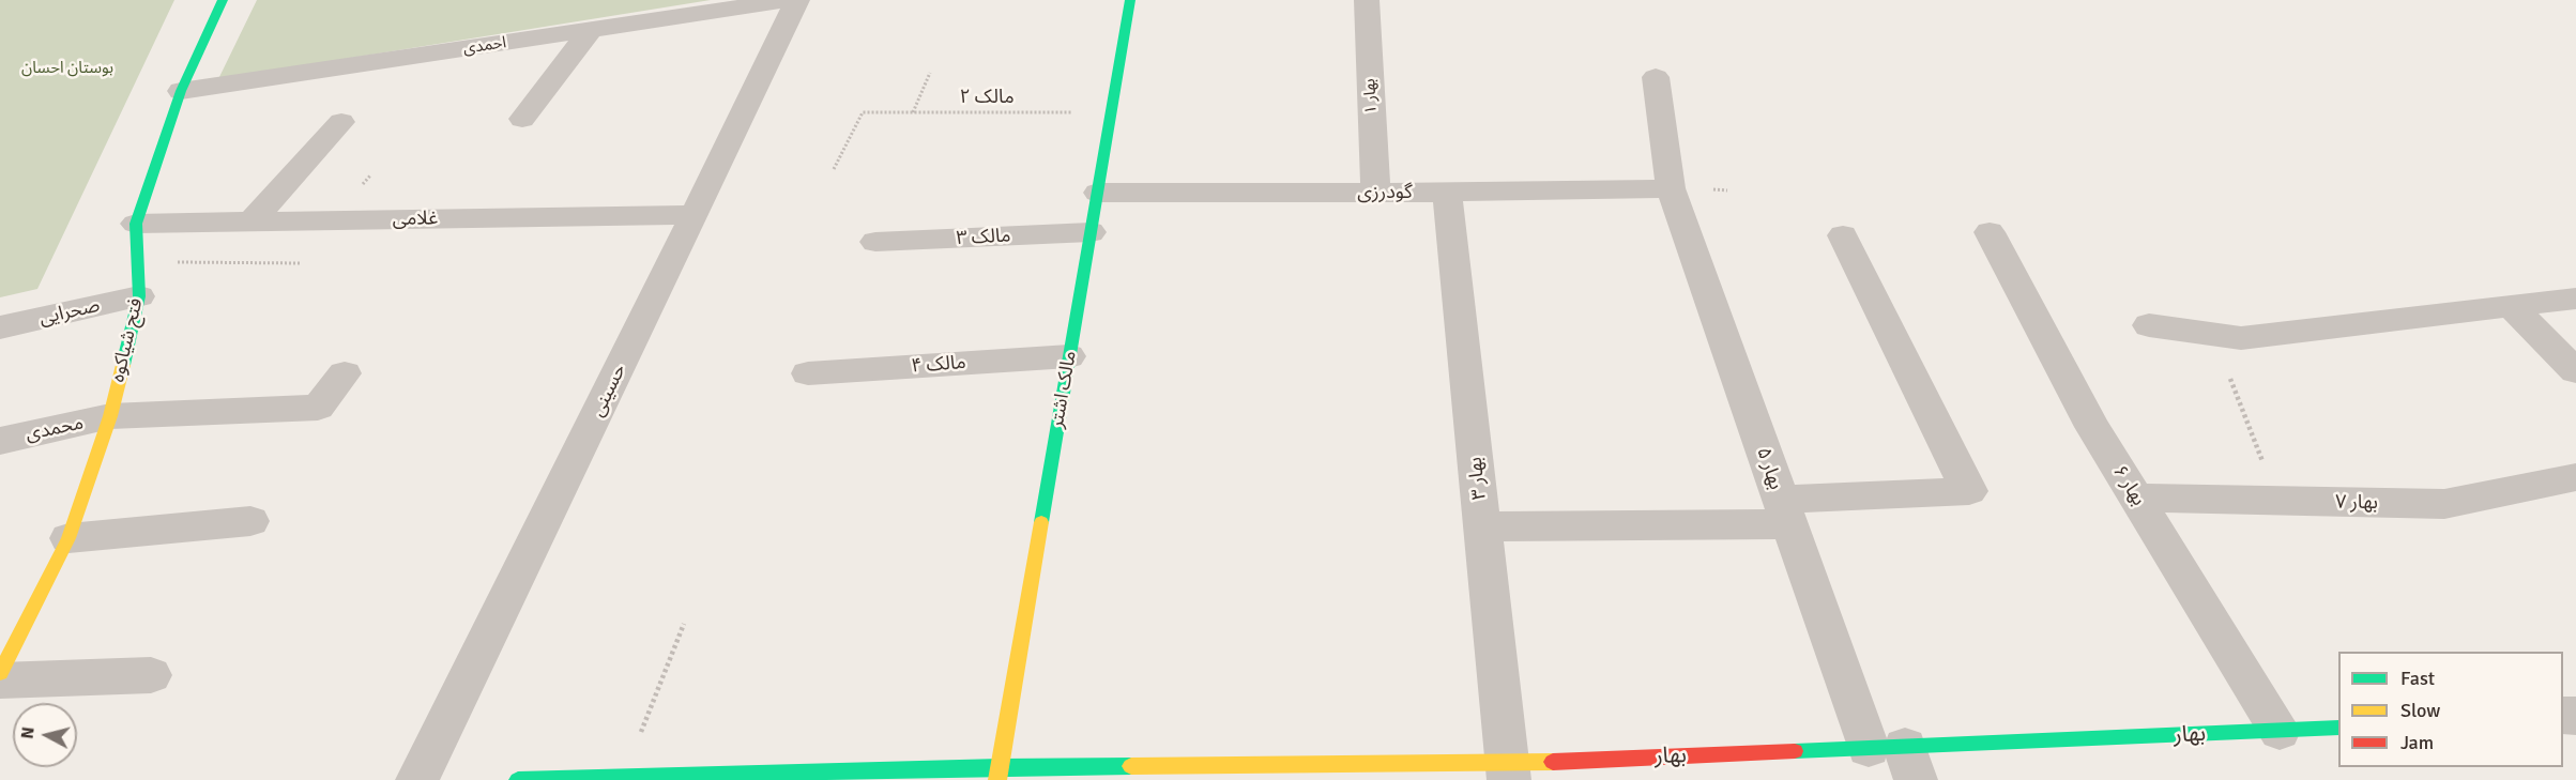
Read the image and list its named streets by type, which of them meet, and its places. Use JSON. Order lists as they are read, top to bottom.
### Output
{
  "streets": {
    "street": [
      "احمدی",
      "بهار ۱",
      "گودرزی",
      "غلامی",
      "مالک ۳",
      "صحرایی",
      "فتح شیاکوه",
      "مالک ۴",
      "مالک اشتر",
      "حسینی",
      "محمدی",
      "بهار ۵",
      "بهار ۳",
      "بهار ۶",
      "بهار ۷",
      "بهار"
    ],
    "path": ["مالک ۲"]
  },
  "crossings": [
    ["احمدی", "فتح شیاکوه"],
    ["بهار ۱", "گودرزی"],
    ["مالک ۲", "مالک اشتر"],
    ["گودرزی", "مالک اشتر"],
    ["گودرزی", "بهار ۵"],
    ["گودرزی", "بهار ۳"],
    ["غلامی", "فتح شیاکوه"],
    ["غلامی", "حسینی"],
    ["مالک ۳", "مالک اشتر"],
    ["صحرایی", "فتح شیاکوه"],
    ["فتح شیاکوه", "محمدی"],
    ["مالک ۴", "مالک اشتر"],
    ["مالک اشتر", "بهار"],
    ["بهار ۵", "بهار"],
    ["بهار ۳", "بهار"],
    ["بهار ۶", "بهار ۷"],
    ["بهار ۶", "بهار"]
  ],
  "parks": ["بوستان احسان"],
  "legend": ["Fast", "Slow", "Jam"],
  "north": "left"
}
